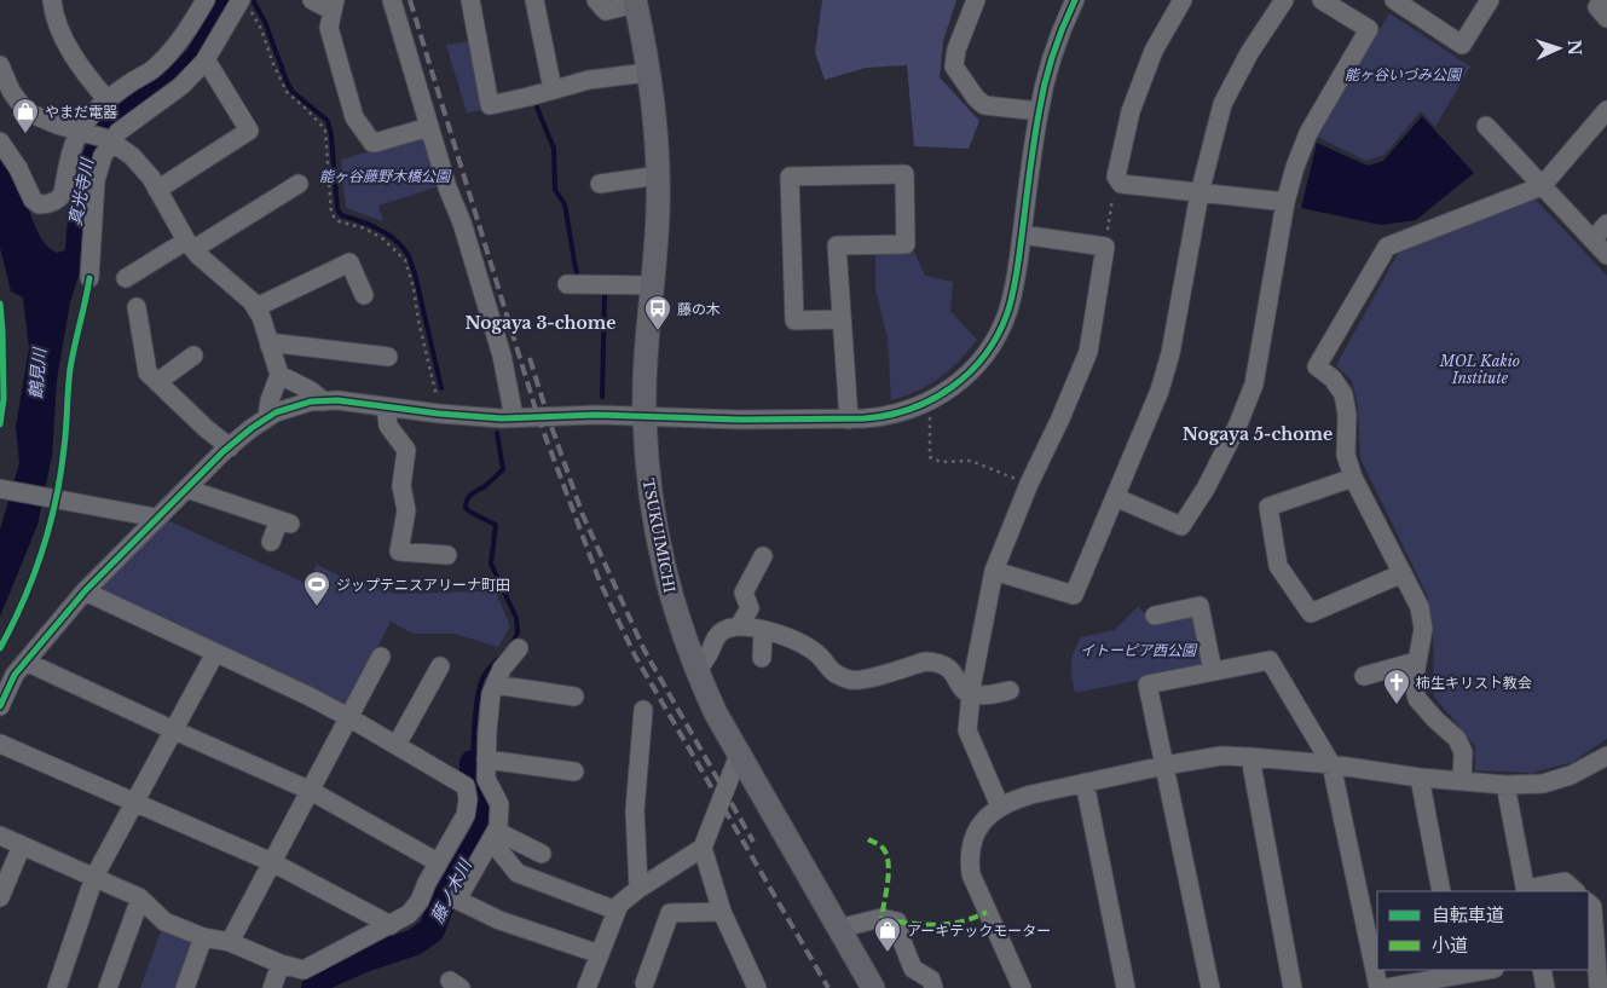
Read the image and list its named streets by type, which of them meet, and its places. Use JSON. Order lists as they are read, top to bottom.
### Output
{
  "streets": {
    "main road": ["TSUKUIMICHI"]
  },
  "districts": ["Nogaya 3-chome", "Nogaya 5-chome"],
  "water": ["真光寺川", "鶴見川", "藤ノ木川"],
  "parks": [
    "能ヶ谷いづみ公園",
    "能ヶ谷藤野木橋公園",
    "MOL Kakio Institute",
    "イトーピア西公園"
  ],
  "places": {
    "shop": ["やまだ電器", "アーキテックモーター"],
    "bus stop": ["藤の木"],
    "sports": ["ジップテニスアリーナ町田"],
    "church": ["柿生キリスト教会"]
  },
  "legend": ["自転車道", "小道"],
  "north": "right"
}
